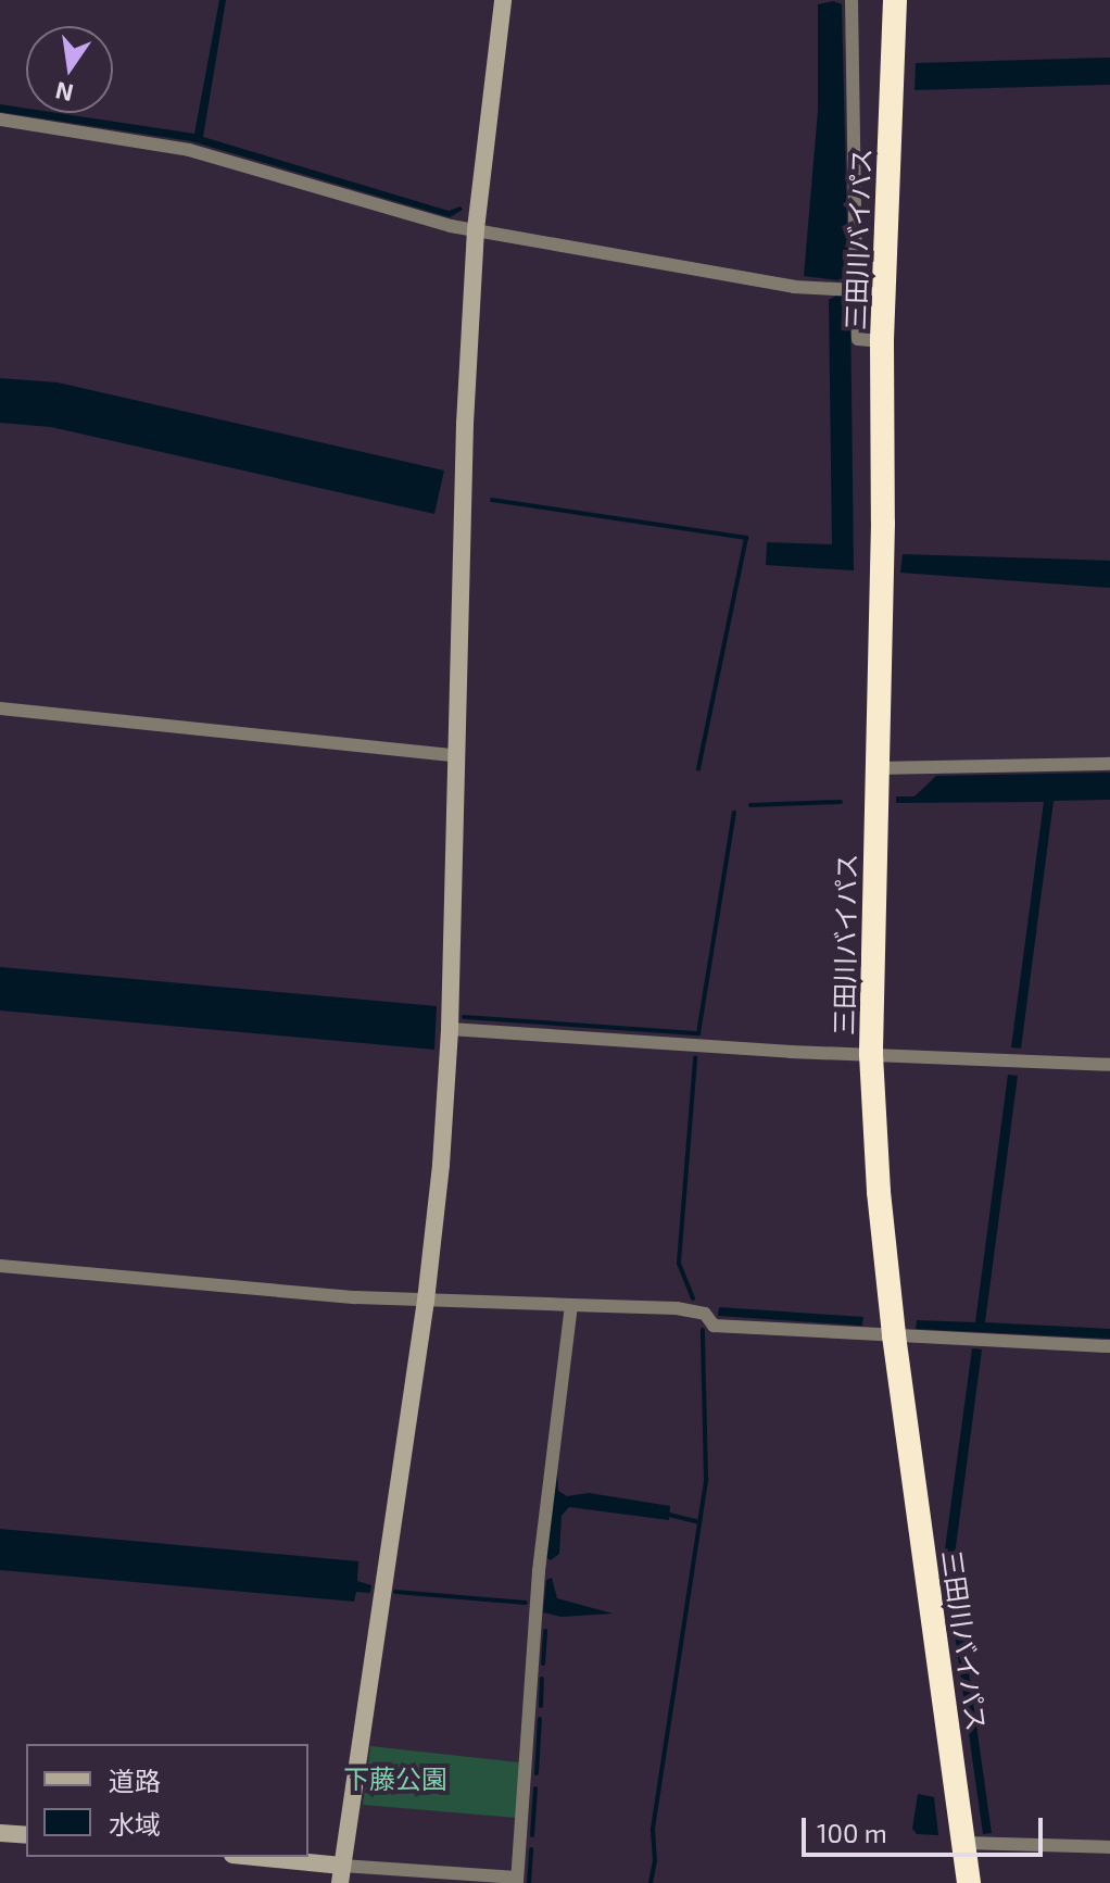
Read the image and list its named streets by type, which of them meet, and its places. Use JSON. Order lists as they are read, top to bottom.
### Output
{
  "streets": {
    "highway": ["三田川バイパス"]
  },
  "parks": ["下藤公園"],
  "legend": ["道路", "水域"],
  "scale_bar": "100 m",
  "north": "bottom"
}
